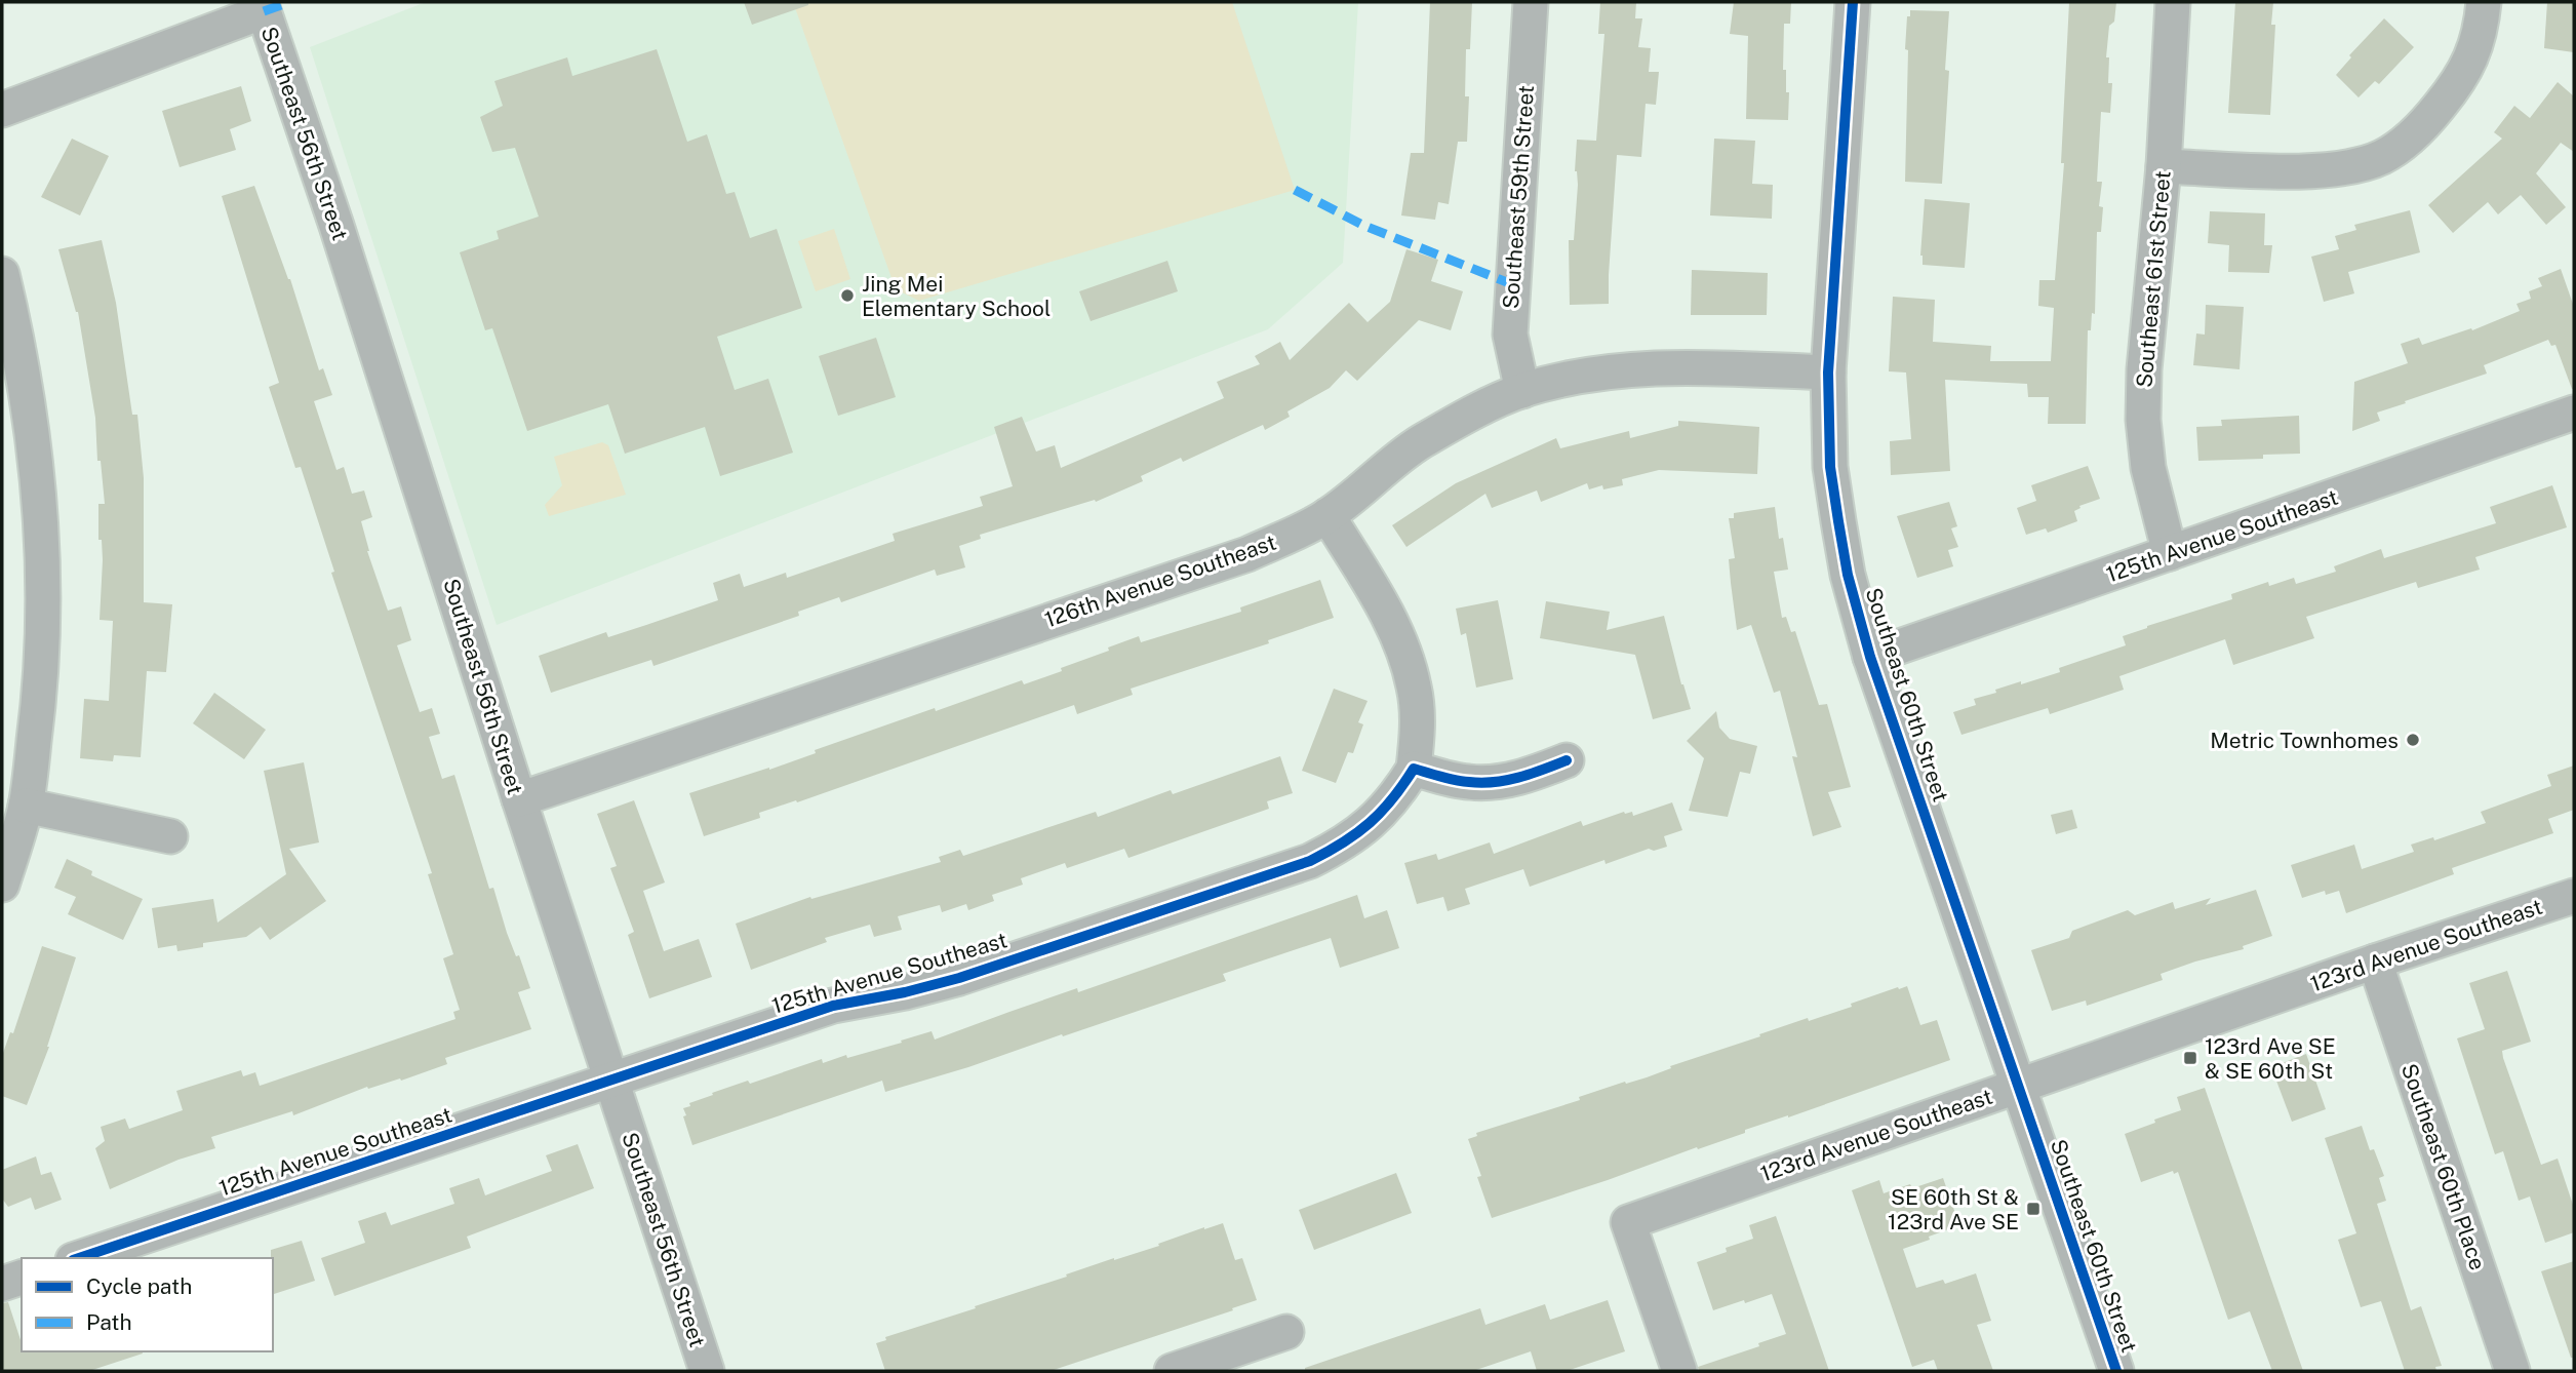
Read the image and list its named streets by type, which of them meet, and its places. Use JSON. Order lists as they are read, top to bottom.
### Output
{
  "streets": {
    "street": [
      "Southeast 56th Street",
      "Southeast 59th Street",
      "Southeast 61st Street",
      "125th Avenue Southeast",
      "126th Avenue Southeast",
      "Southeast 60th Street",
      "123rd Avenue Southeast",
      "Southeast 60th Place"
    ]
  },
  "crossings": [
    ["Southeast 56th Street", "125th Avenue Southeast"],
    ["Southeast 56th Street", "126th Avenue Southeast"],
    ["Southeast 59th Street", "126th Avenue Southeast"],
    ["Southeast 61st Street", "125th Avenue Southeast"],
    ["125th Avenue Southeast", "Southeast 60th Street"],
    ["126th Avenue Southeast", "Southeast 60th Street"],
    ["Southeast 60th Street", "123rd Avenue Southeast"],
    ["123rd Avenue Southeast", "Southeast 60th Place"]
  ],
  "places": {
    "other": ["Jing Mei Elementary School", "Metric Townhomes"],
    "transit": ["123rd Ave SE & SE 60th St", "SE 60th St & 123rd Ave SE"]
  },
  "legend": ["Cycle path", "Path"]
}
